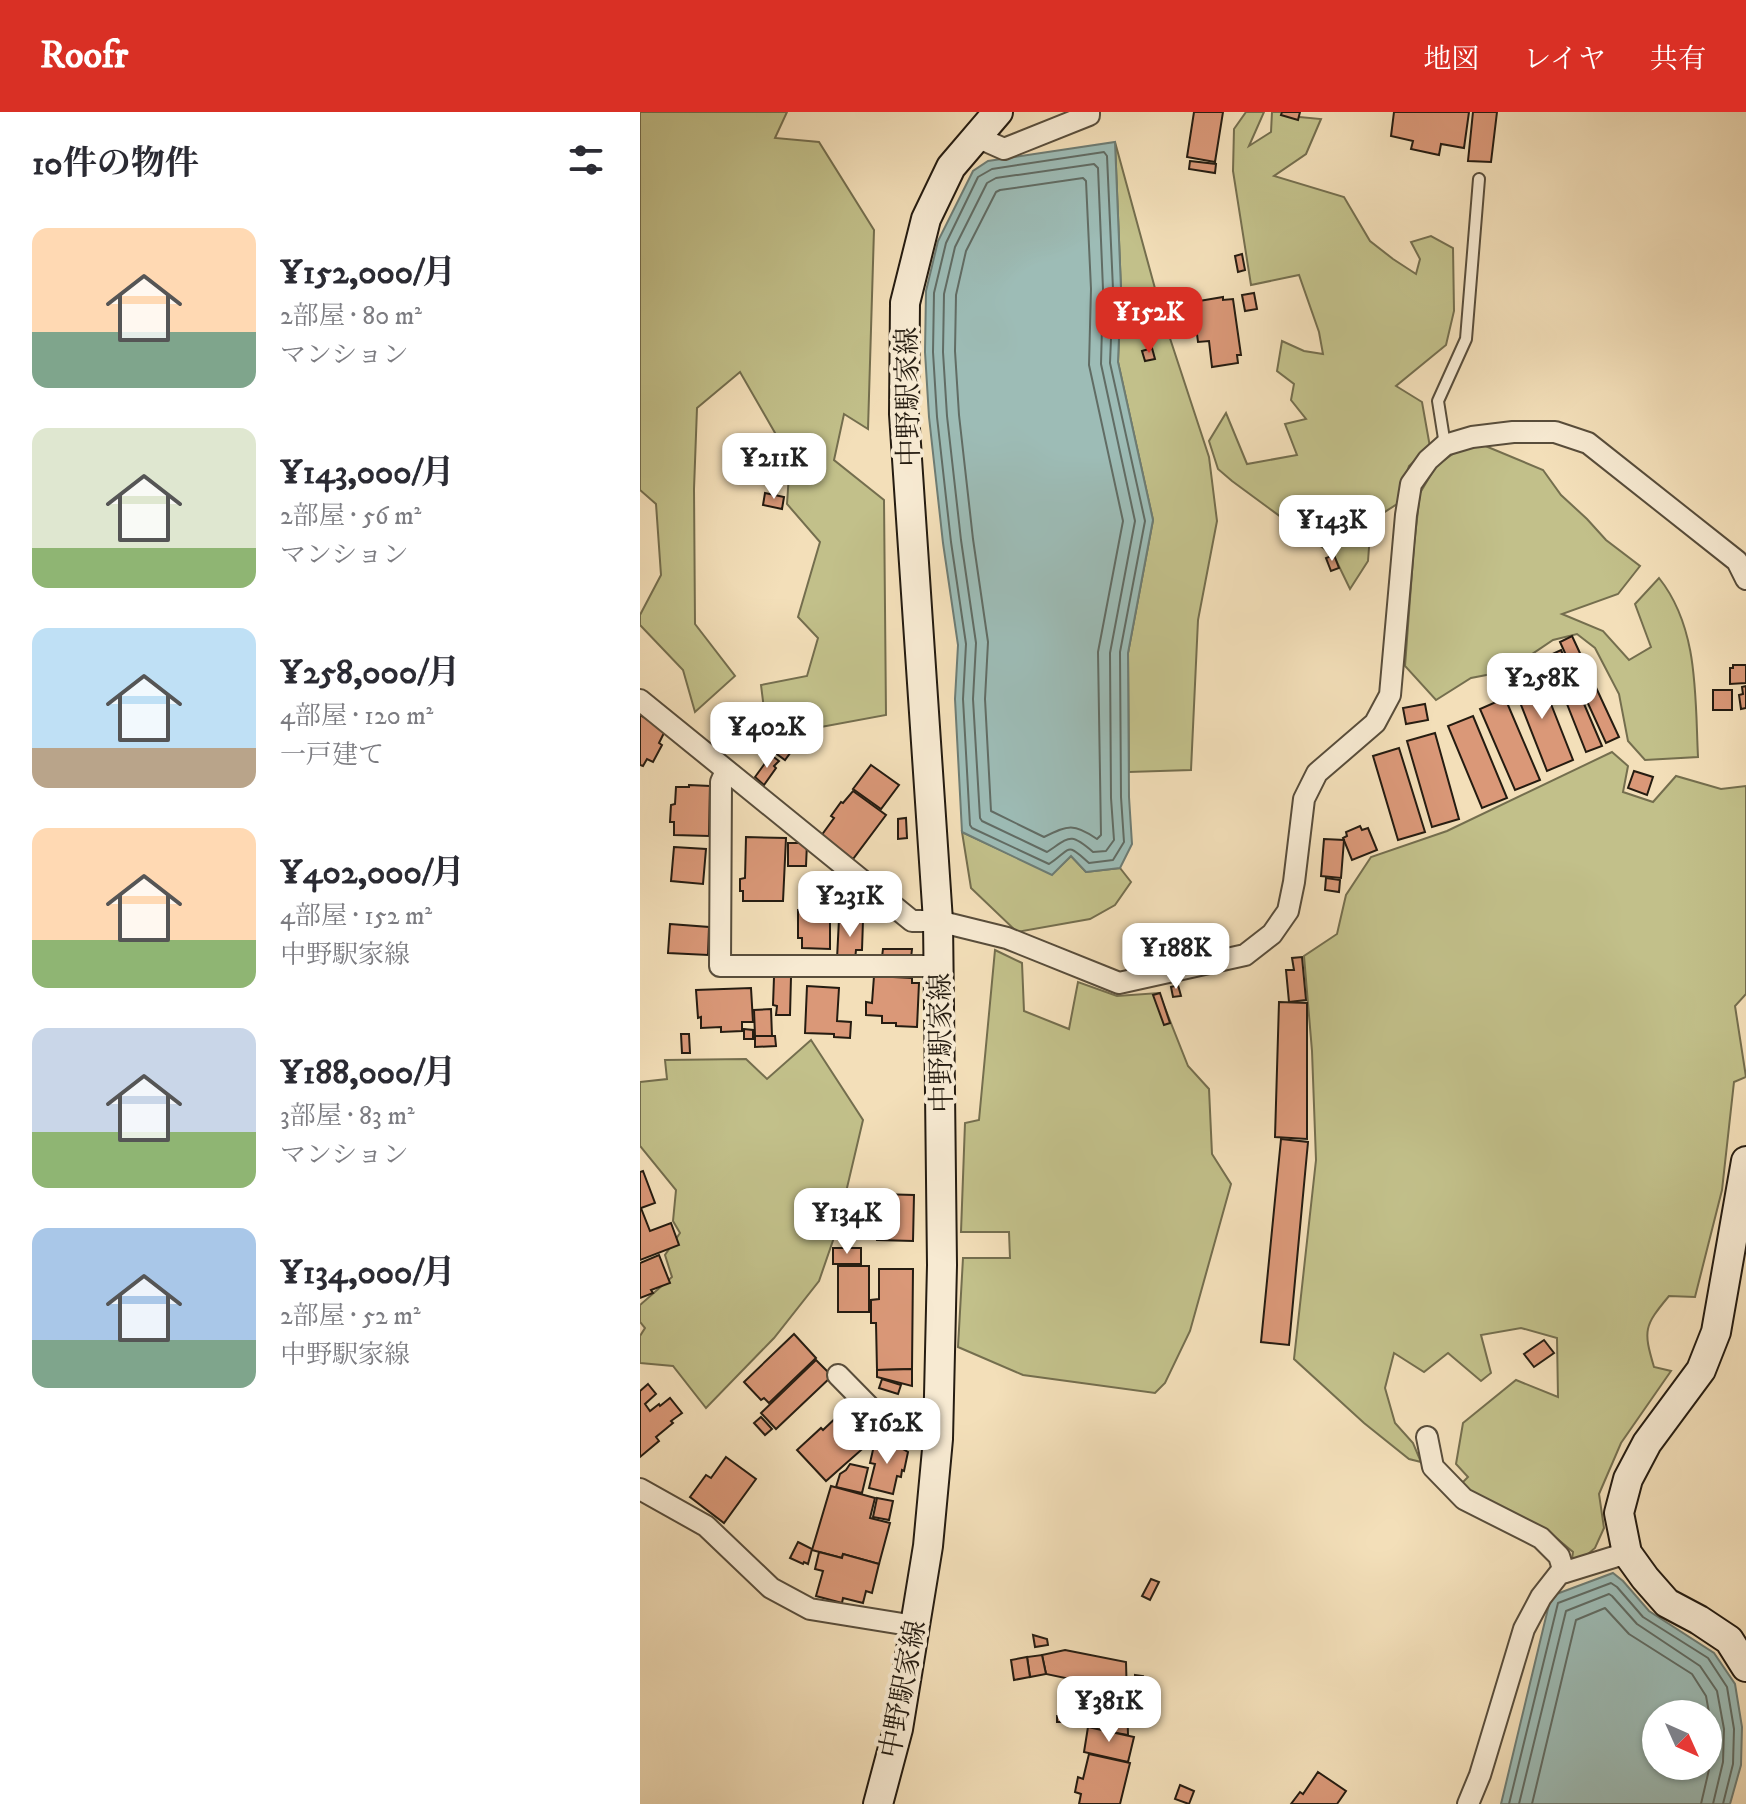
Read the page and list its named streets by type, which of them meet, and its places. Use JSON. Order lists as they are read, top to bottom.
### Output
{
  "streets": {
    "main road": ["中野駅家線"]
  },
  "north": "bottom right",
  "page": {
    "header": "Roofr",
    "nav": ["地図", "レイヤ", "共有"],
    "heading": "10件の物件",
    "list": [
      {
        "name": "¥152,000/月",
        "note": "2部屋 · 80 m² · マンション"
      },
      {
        "name": "¥143,000/月",
        "note": "2部屋 · 56 m² · マンション"
      },
      {
        "name": "¥258,000/月",
        "note": "4部屋 · 120 m² · 一戸建て"
      },
      {
        "name": "¥402,000/月",
        "note": "4部屋 · 152 m² · 中野駅家線"
      },
      {
        "name": "¥188,000/月",
        "note": "3部屋 · 83 m² · マンション"
      },
      {
        "name": "¥134,000/月",
        "note": "2部屋 · 52 m² · 中野駅家線"
      }
    ],
    "price": [
      "¥152K",
      "¥211K",
      "¥143K",
      "¥258K",
      "¥402K",
      "¥231K",
      "¥188K",
      "¥134K",
      "¥162K",
      "¥381K"
    ]
  }
}
